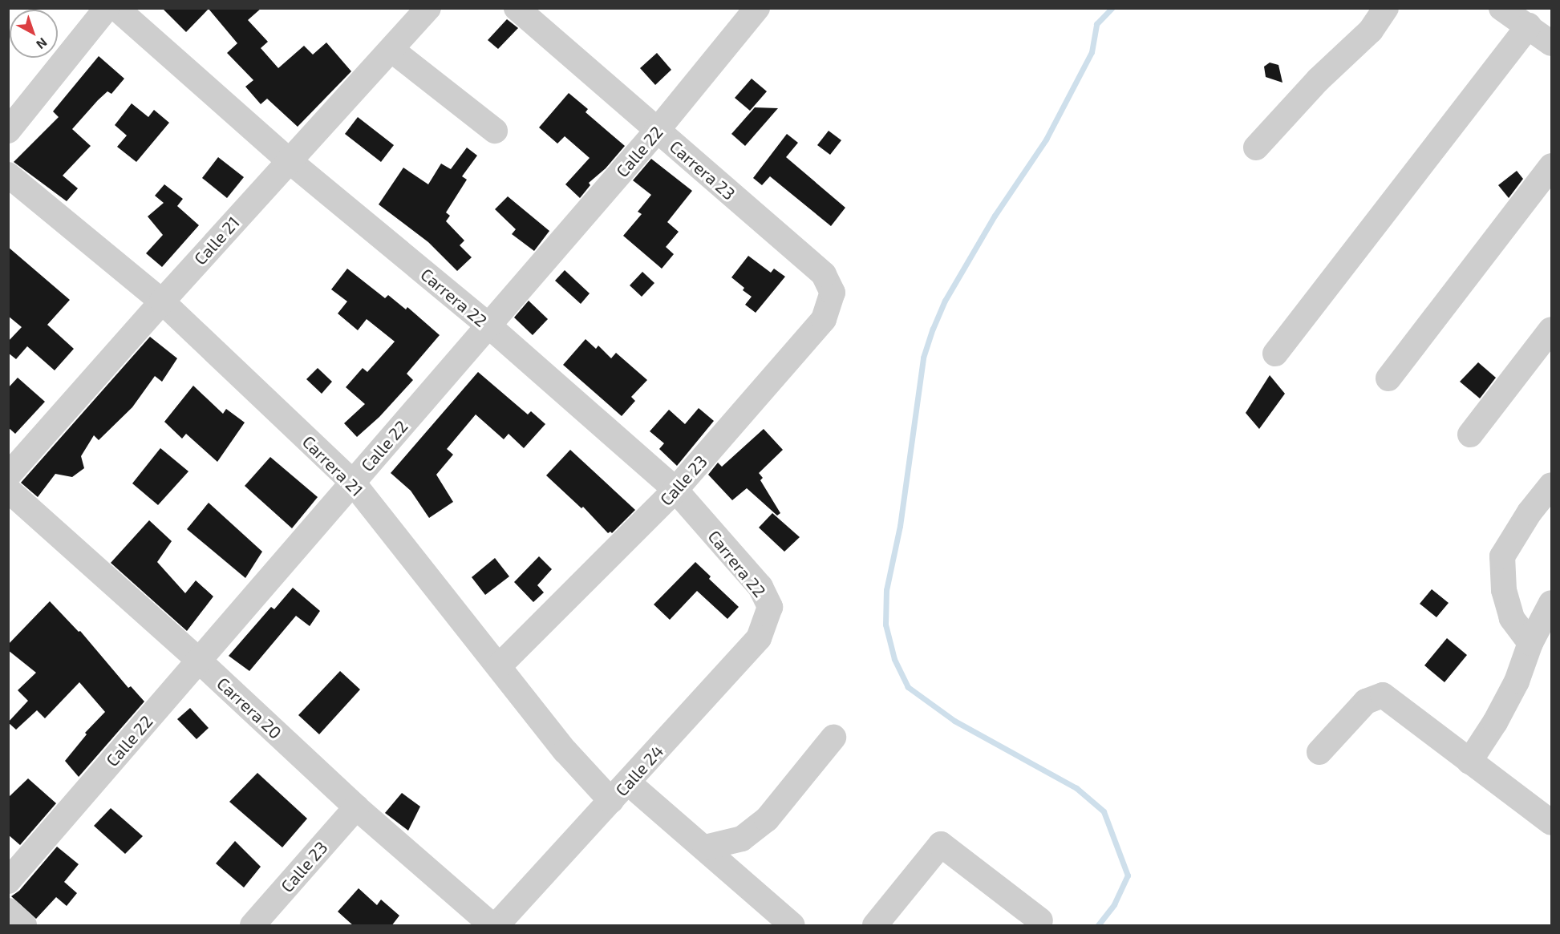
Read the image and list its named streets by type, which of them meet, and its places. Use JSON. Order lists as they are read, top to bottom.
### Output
{
  "streets": {
    "street": [
      "Calle 22",
      "Carrera 23",
      "Calle 21",
      "Carrera 22",
      "Carrera 21",
      "Calle 23",
      "Carrera 20",
      "Calle 24"
    ]
  },
  "crossings": [
    ["Calle 22", "Carrera 23"],
    ["Calle 22", "Carrera 22"],
    ["Calle 22", "Carrera 21"],
    ["Calle 22", "Carrera 20"],
    ["Carrera 23", "Calle 23"],
    ["Calle 21", "Carrera 22"],
    ["Calle 21", "Carrera 21"],
    ["Carrera 22", "Calle 23"],
    ["Carrera 22", "Calle 24"],
    ["Carrera 21", "Calle 23"],
    ["Carrera 21", "Calle 24"],
    ["Calle 23", "Carrera 20"]
  ],
  "north": "bottom right"
}
